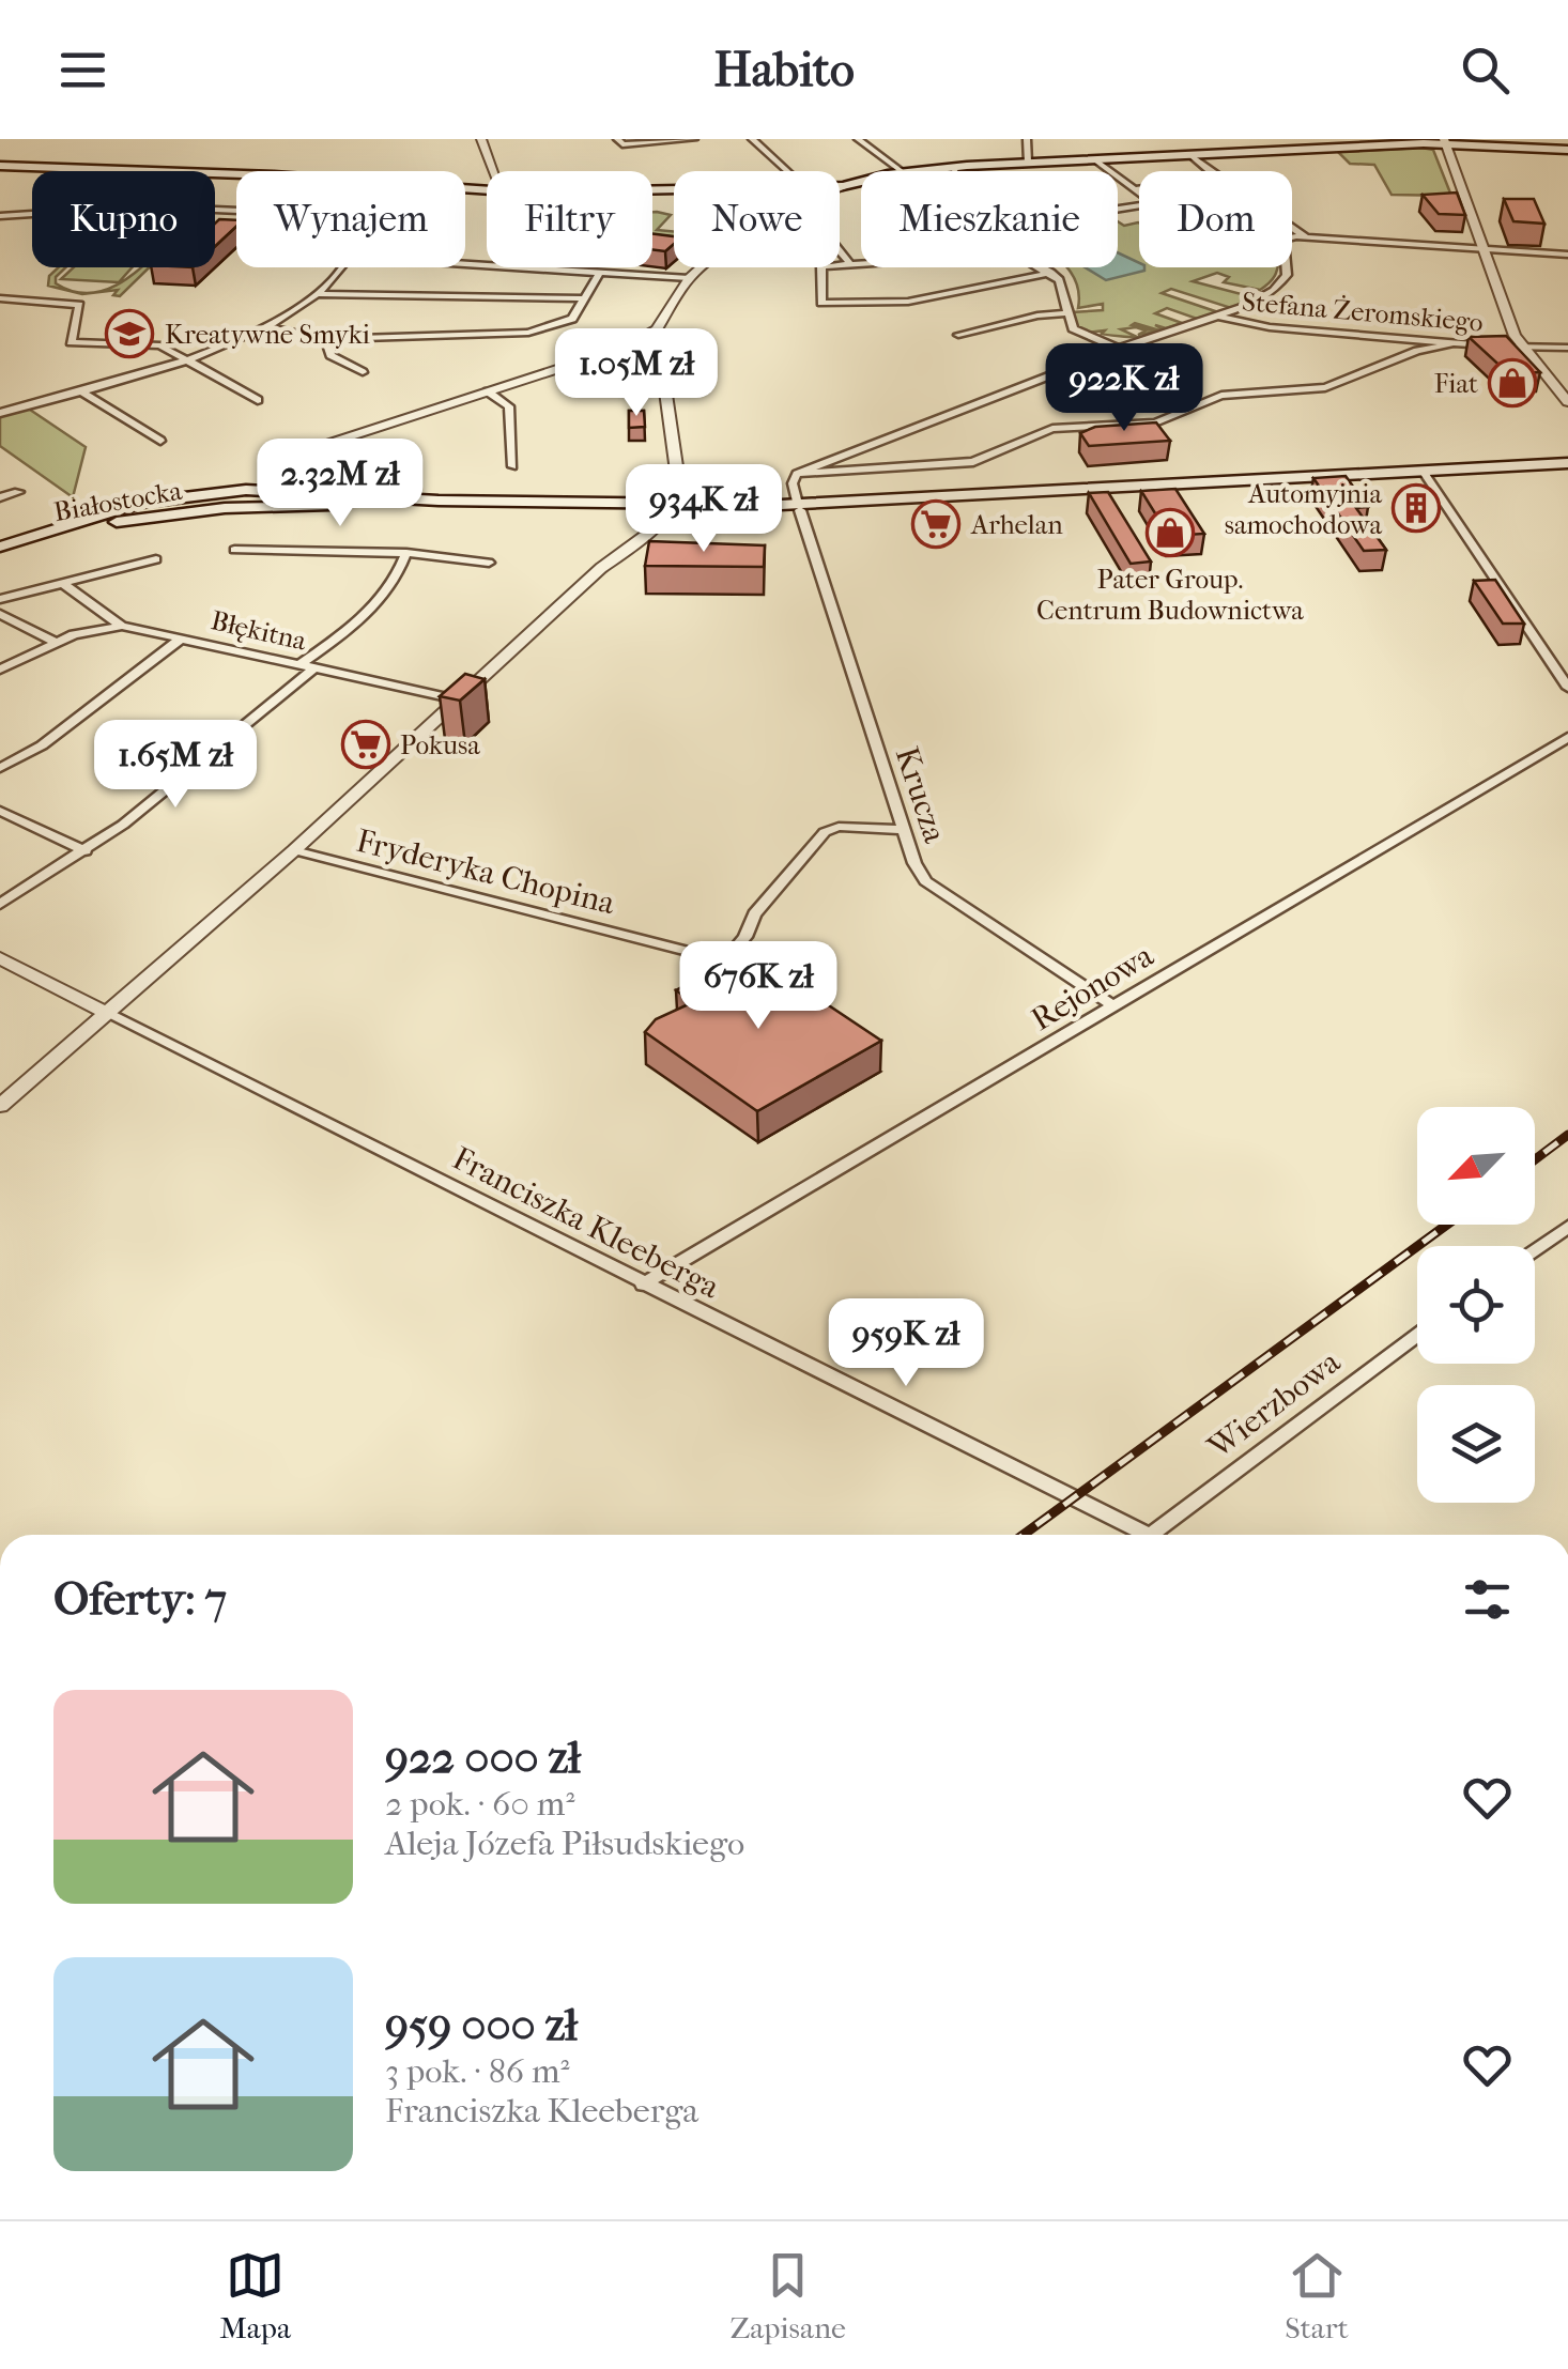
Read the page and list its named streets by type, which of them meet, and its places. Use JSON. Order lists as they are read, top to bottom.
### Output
{
  "streets": {
    "main road": ["Białostocka"],
    "street": [
      "Stefana Żeromskiego",
      "Błękitna",
      "Krucza",
      "Fryderyka Chopina",
      "Rejonowa",
      "Franciszka Kleeberga",
      "Wierzbowa"
    ]
  },
  "crossings": [
    ["Krucza", "Fryderyka Chopina"],
    ["Krucza", "Rejonowa"],
    ["Rejonowa", "Franciszka Kleeberga"]
  ],
  "places": {
    "school or university": ["Kreatywne Smyki"],
    "shop": ["Fiat", "Pater Group. Centrum Budownictwa"],
    "building": ["Automyjnia samochodowa"],
    "supermarket": ["Arhelan", "Pokusa"]
  },
  "north": "bottom left",
  "page": {
    "header": "Habito",
    "chip": [
      "Kupno",
      "Wynajem",
      "Filtry",
      "Nowe",
      "Mieszkanie",
      "Dom"
    ],
    "price": [
      "1.05M zł",
      "922K zł",
      "2.32M zł",
      "934K zł",
      "1.65M zł",
      "676K zł",
      "959K zł"
    ],
    "heading": "Oferty: 7",
    "list": [
      {
        "name": "922 000 zł",
        "note": "2 pok. · 60 m² · Aleja Józefa Piłsudskiego"
      },
      {
        "name": "959 000 zł",
        "note": "3 pok. · 86 m² · Franciszka Kleeberga"
      }
    ],
    "tabs": ["Mapa", "Zapisane", "Start"]
  }
}
